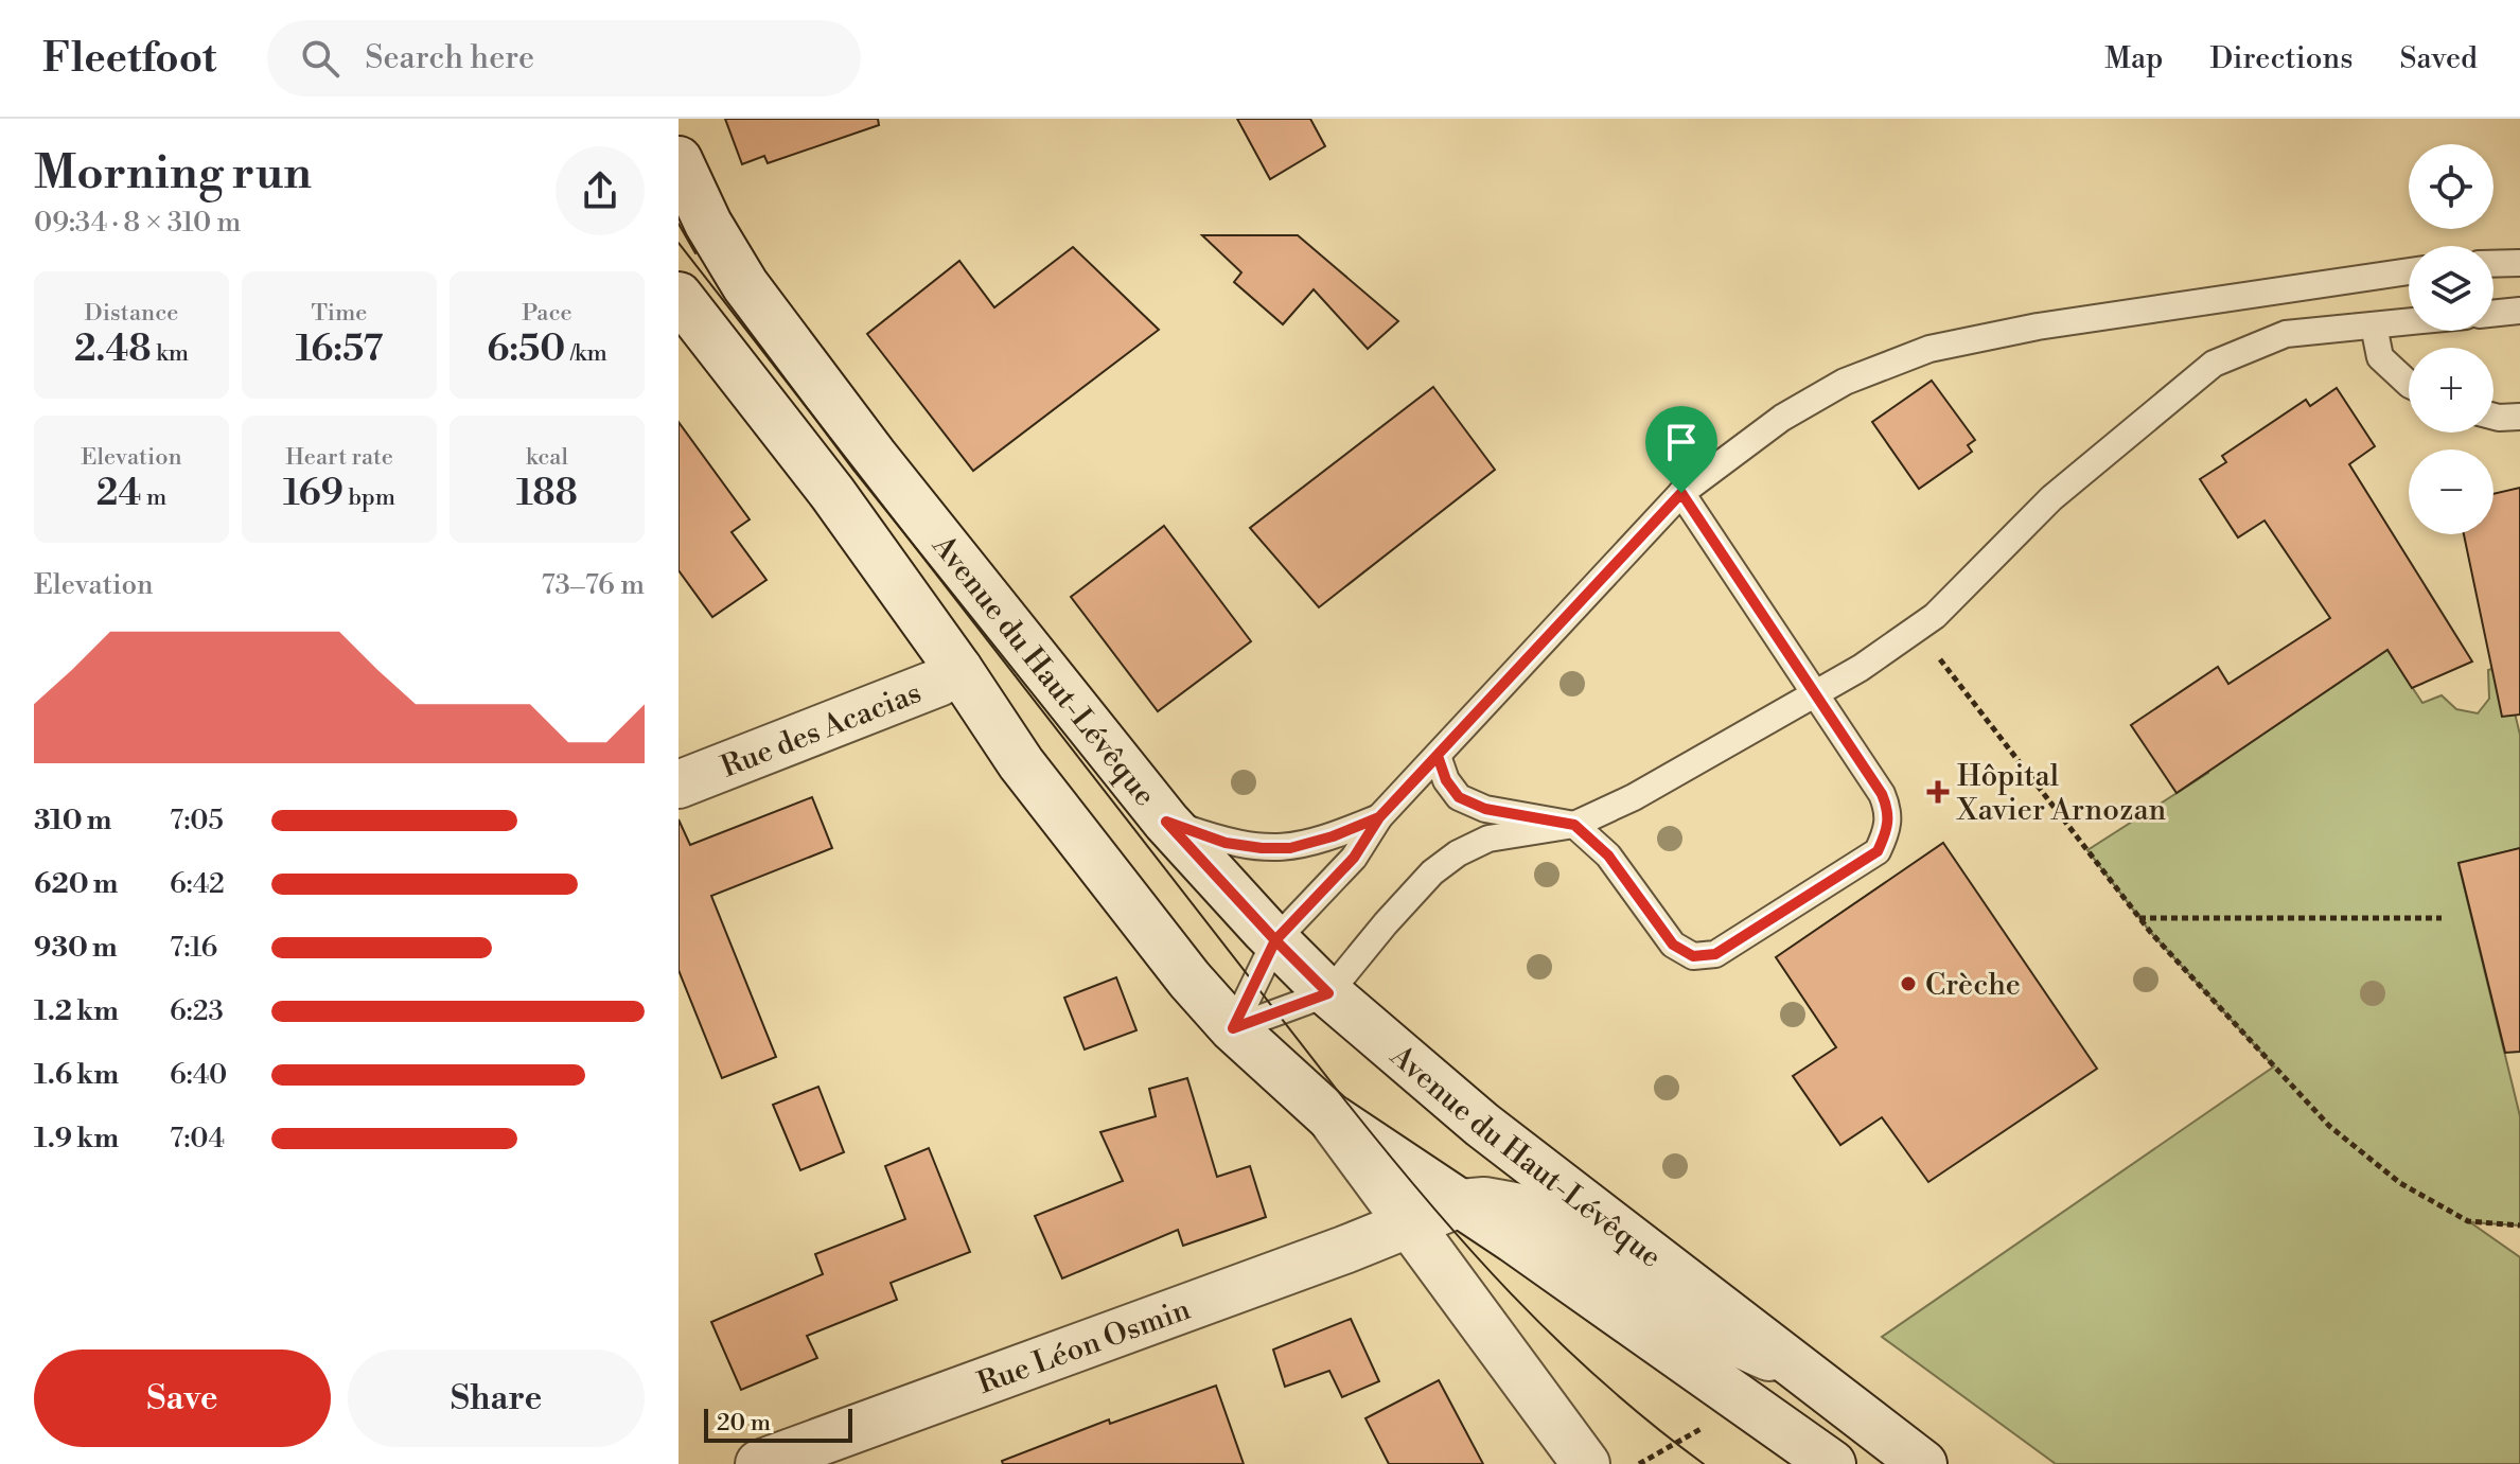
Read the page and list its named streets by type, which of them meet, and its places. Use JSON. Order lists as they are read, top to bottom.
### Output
{
  "streets": {
    "main road": ["Avenue du Haut-Lévêque", "Rue des Acacias", "Rue Léon Osmin"]
  },
  "crossings": [
    ["Avenue du Haut-Lévêque", "Rue des Acacias"],
    ["Avenue du Haut-Lévêque", "Rue Léon Osmin"]
  ],
  "places": {
    "health": ["Hôpital Xavier Arnozan"],
    "other": ["Crèche"]
  },
  "scale_bar": "20 m",
  "page": {
    "header": "Fleetfoot",
    "search": "Search here",
    "nav": ["Map", "Directions", "Saved"],
    "heading": ["Morning run", "09:34 · 8 × 310 m"],
    "map_buttons": ["+", "−"],
    "stats": [
      ["Distance", "2.48 km"],
      ["Time", "16:57"],
      ["Pace", "6:50 /km"],
      ["Elevation", "24 m"],
      ["Heart rate", "169 bpm"],
      ["kcal", "188"]
    ],
    "chart": ["Elevation", "73–76 m"],
    "list": [
      {
        "name": "310 m",
        "note": "7:05"
      },
      {
        "name": "620 m",
        "note": "6:42"
      },
      {
        "name": "930 m",
        "note": "7:16"
      },
      {
        "name": "1.2 km",
        "note": "6:23"
      },
      {
        "name": "1.6 km",
        "note": "6:40"
      },
      {
        "name": "1.9 km",
        "note": "7:04"
      }
    ],
    "buttons": ["Save", "Share"],
    "scale": "20 m"
  }
}
